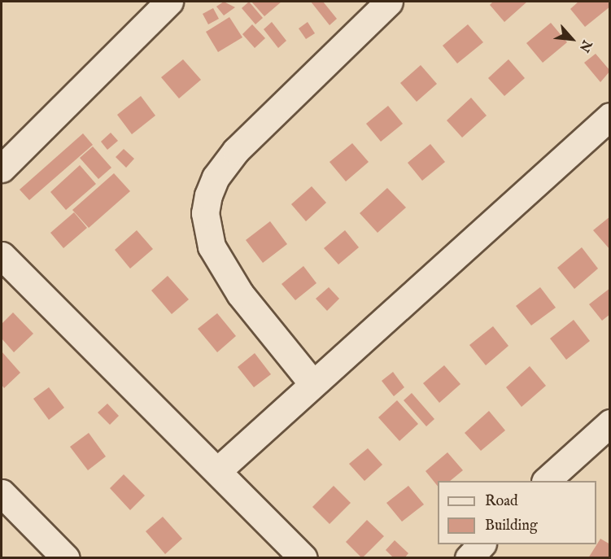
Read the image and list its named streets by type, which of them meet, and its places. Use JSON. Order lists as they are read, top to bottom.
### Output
{
  "legend": ["Road", "Building"],
  "north": "bottom right"
}
